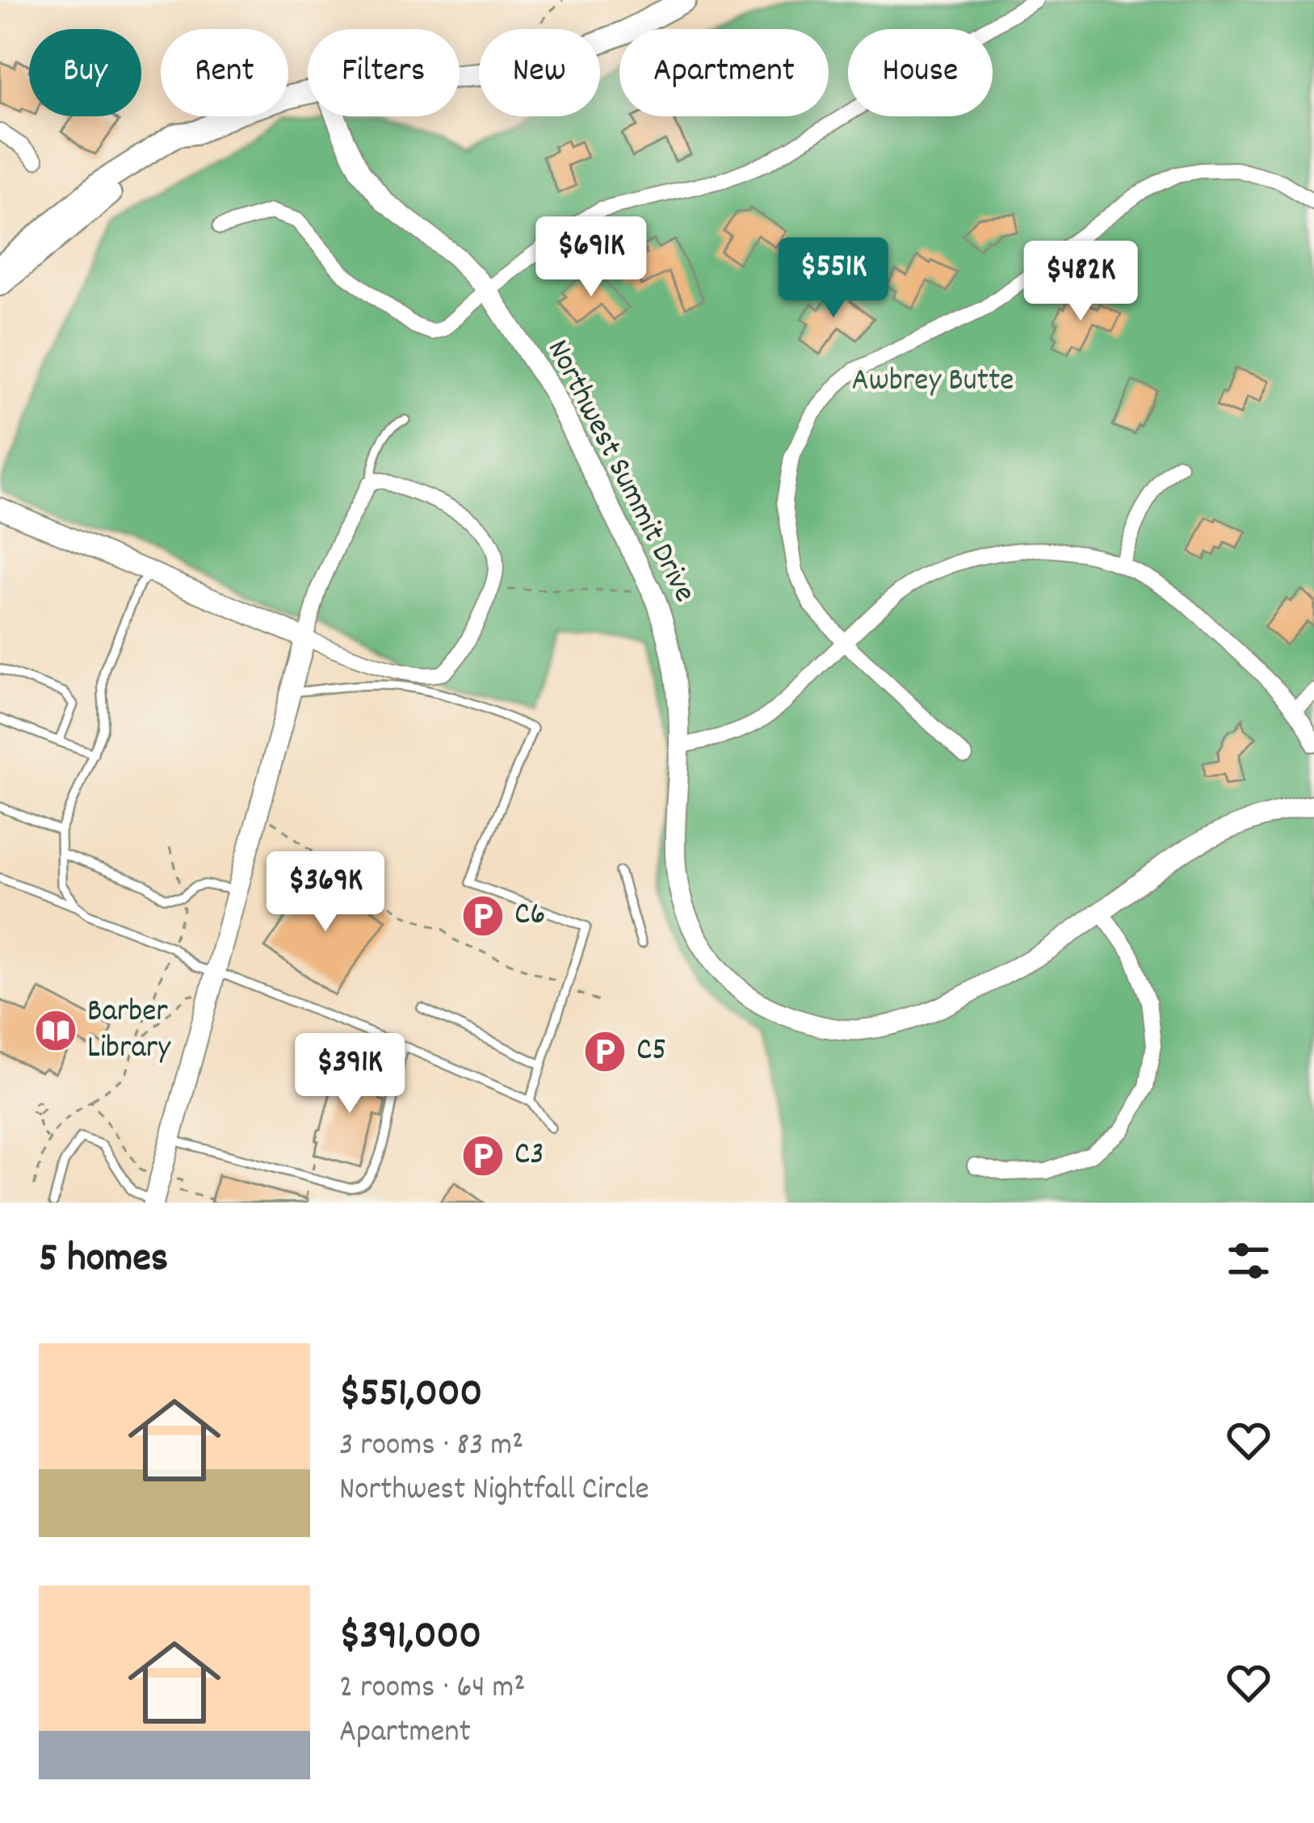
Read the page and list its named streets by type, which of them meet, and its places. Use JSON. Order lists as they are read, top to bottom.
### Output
{
  "streets": {
    "street": ["Northwest Summit Drive"]
  },
  "parks": ["Awbrey Butte"],
  "places": {
    "parking": ["C6", "C5", "C3"],
    "library": ["Barber Library"]
  },
  "page": {
    "chip": [
      "Buy",
      "Rent",
      "Filters",
      "New",
      "Apartment",
      "House"
    ],
    "price": [
      "$691K",
      "$551K",
      "$482K",
      "$369K",
      "$391K"
    ],
    "heading": "5 homes",
    "list": [
      {
        "name": "$551,000",
        "note": "3 rooms · 83 m² · Northwest Nightfall Circle"
      },
      {
        "name": "$391,000",
        "note": "2 rooms · 64 m² · Apartment"
      }
    ]
  }
}
